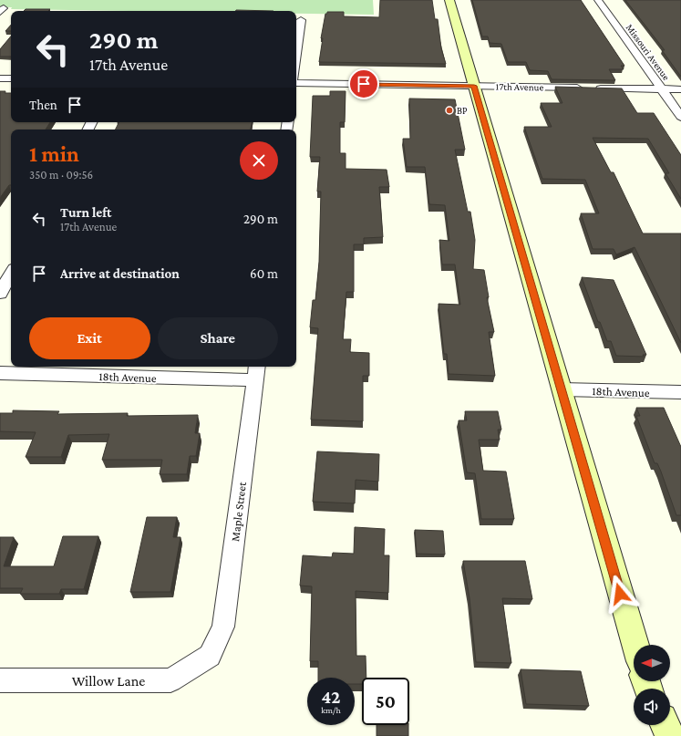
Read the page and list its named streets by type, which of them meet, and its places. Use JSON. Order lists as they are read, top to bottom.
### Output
{
  "streets": {
    "street": [
      "Missouri Avenue",
      "17th Avenue",
      "18th Avenue",
      "Maple Street",
      "Willow Lane"
    ]
  },
  "crossings": [
    ["Missouri Avenue", "17th Avenue"],
    ["18th Avenue", "Maple Street"],
    ["Maple Street", "Willow Lane"]
  ],
  "places": ["BP"],
  "north": "left",
  "page": {
    "turn": ["290 m", "17th Avenue"],
    "then": "Then",
    "heading": ["1 min", "350 m · 09:56"],
    "list": [
      {
        "name": "Turn left",
        "note": "17th Avenue",
        "value": "290 m"
      },
      {
        "name": "Arrive at destination",
        "value": "60 m"
      }
    ],
    "buttons": ["Exit", "Share"],
    "speed": "42 km/h",
    "limit": "50"
  }
}
